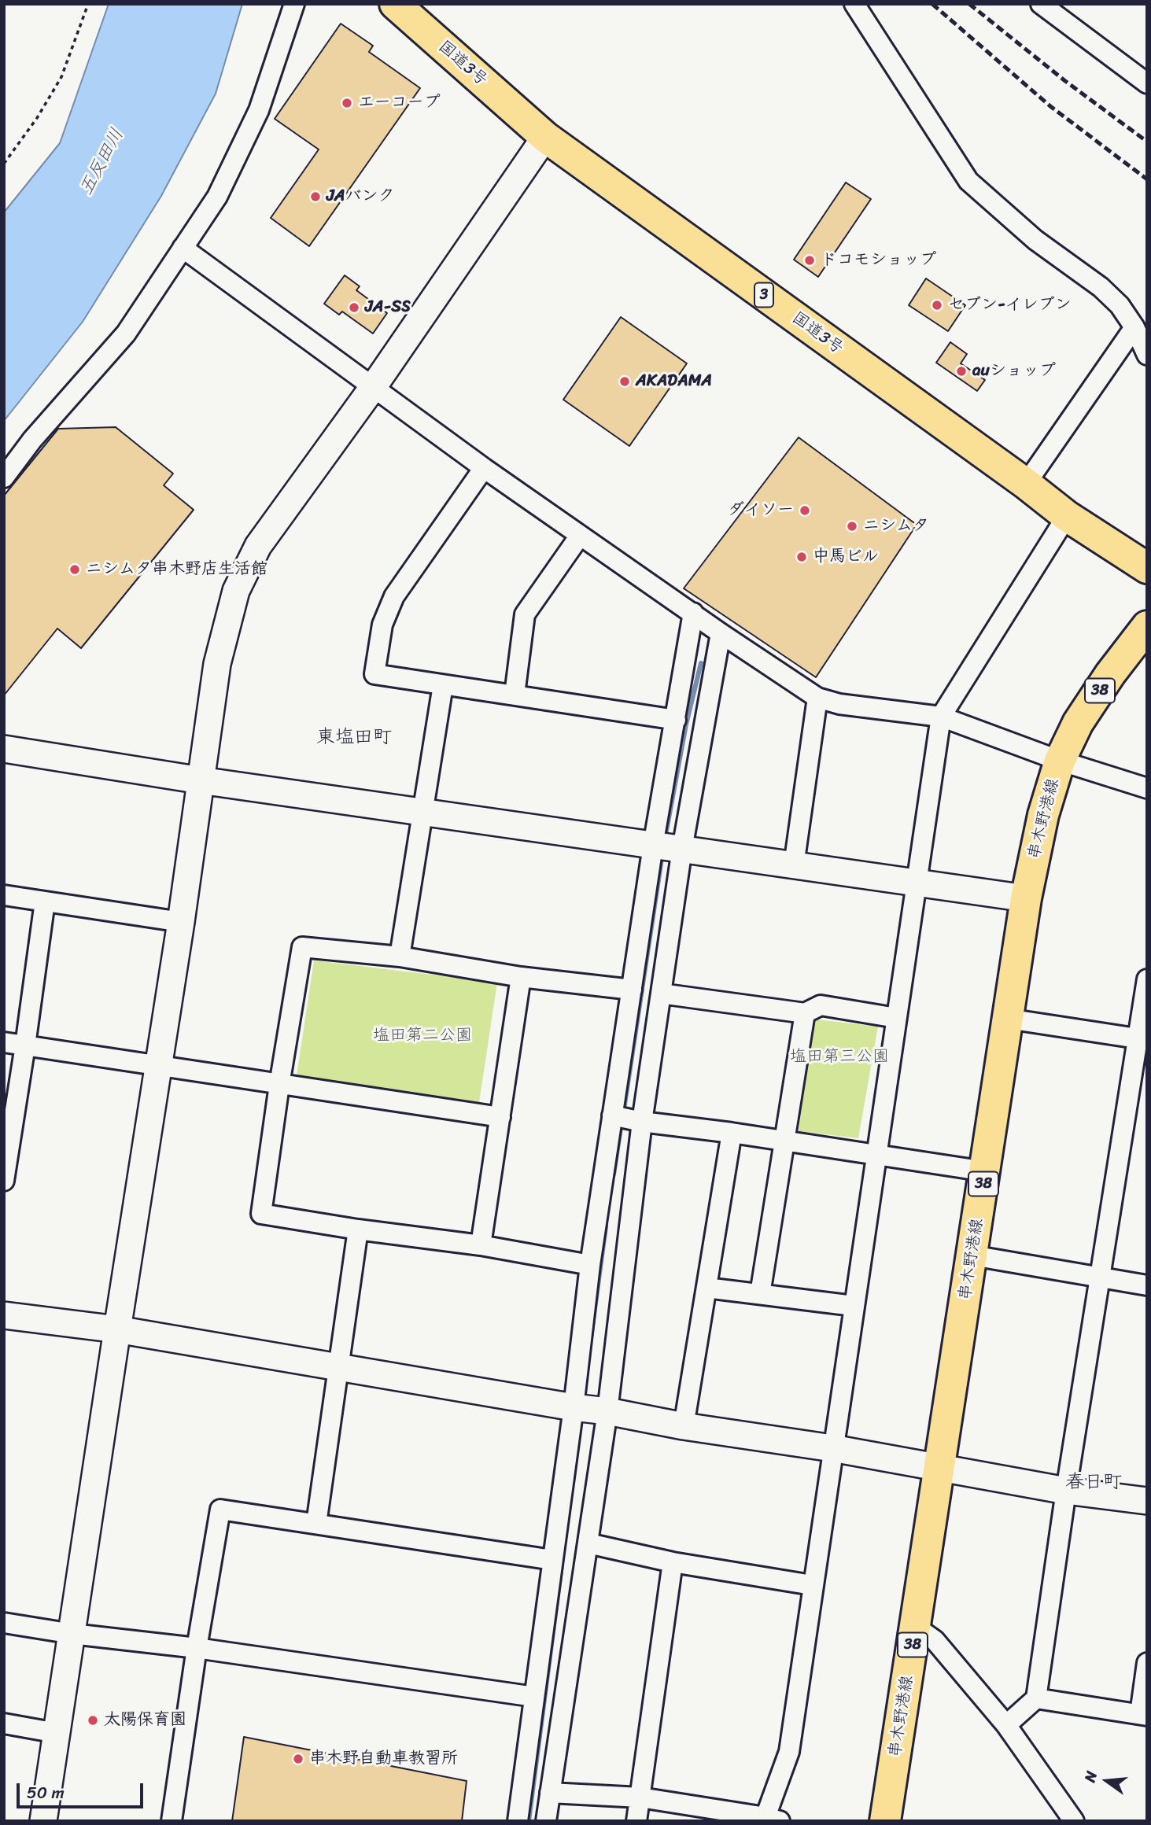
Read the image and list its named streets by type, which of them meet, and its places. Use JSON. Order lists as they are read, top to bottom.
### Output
{
  "streets": {
    "main road": [
      "国道3号",
      "3",
      "38",
      "串木野港線"
    ]
  },
  "districts": ["東塩田町", "春日町"],
  "water": ["五反田川"],
  "parks": ["塩田第二公園", "塩田第三公園"],
  "places": [
    "エーコープ",
    "JAバンク",
    "ドコモショップ",
    "セブン-イレブン",
    "JA-SS",
    "auショップ",
    "AKADAMA",
    "ダイソー",
    "ニシムタ",
    "中馬ビル",
    "ニシムタ串木野店生活館",
    "太陽保育園",
    "串木野自動車教習所"
  ],
  "scale_bar": "50 m",
  "north": "left"
}
